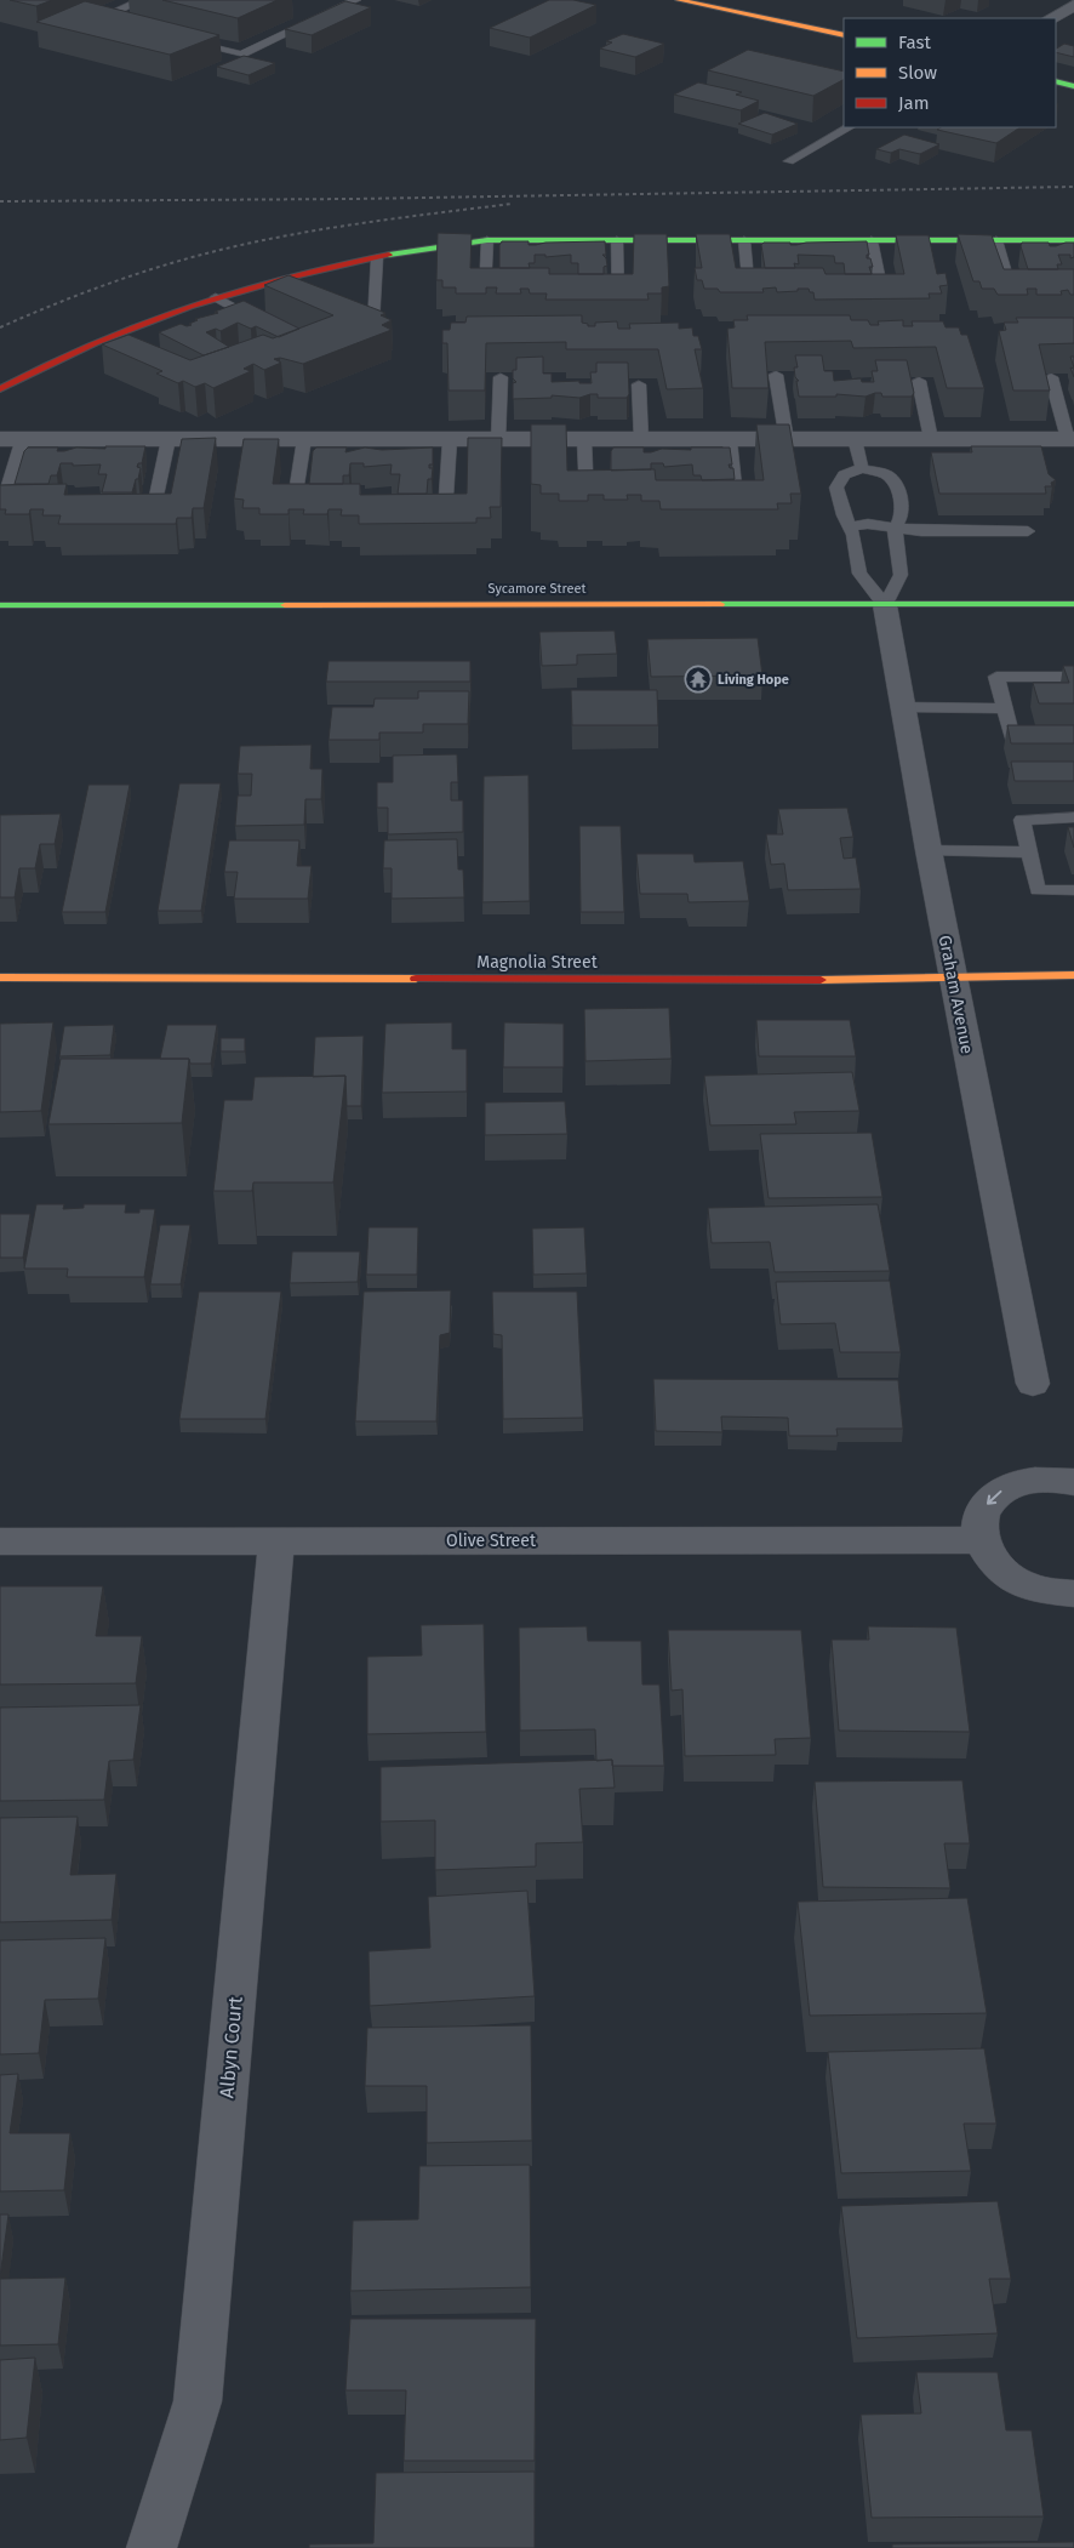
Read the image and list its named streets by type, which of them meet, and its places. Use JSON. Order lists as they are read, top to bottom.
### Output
{
  "streets": {
    "street": [
      "Sycamore Street",
      "Magnolia Street",
      "Graham Avenue",
      "Olive Street",
      "Albyn Court"
    ]
  },
  "crossings": [
    ["Sycamore Street", "Graham Avenue"],
    ["Magnolia Street", "Graham Avenue"],
    ["Olive Street", "Albyn Court"]
  ],
  "places": {
    "temple": ["Living Hope"]
  },
  "legend": ["Fast", "Slow", "Jam"]
}
